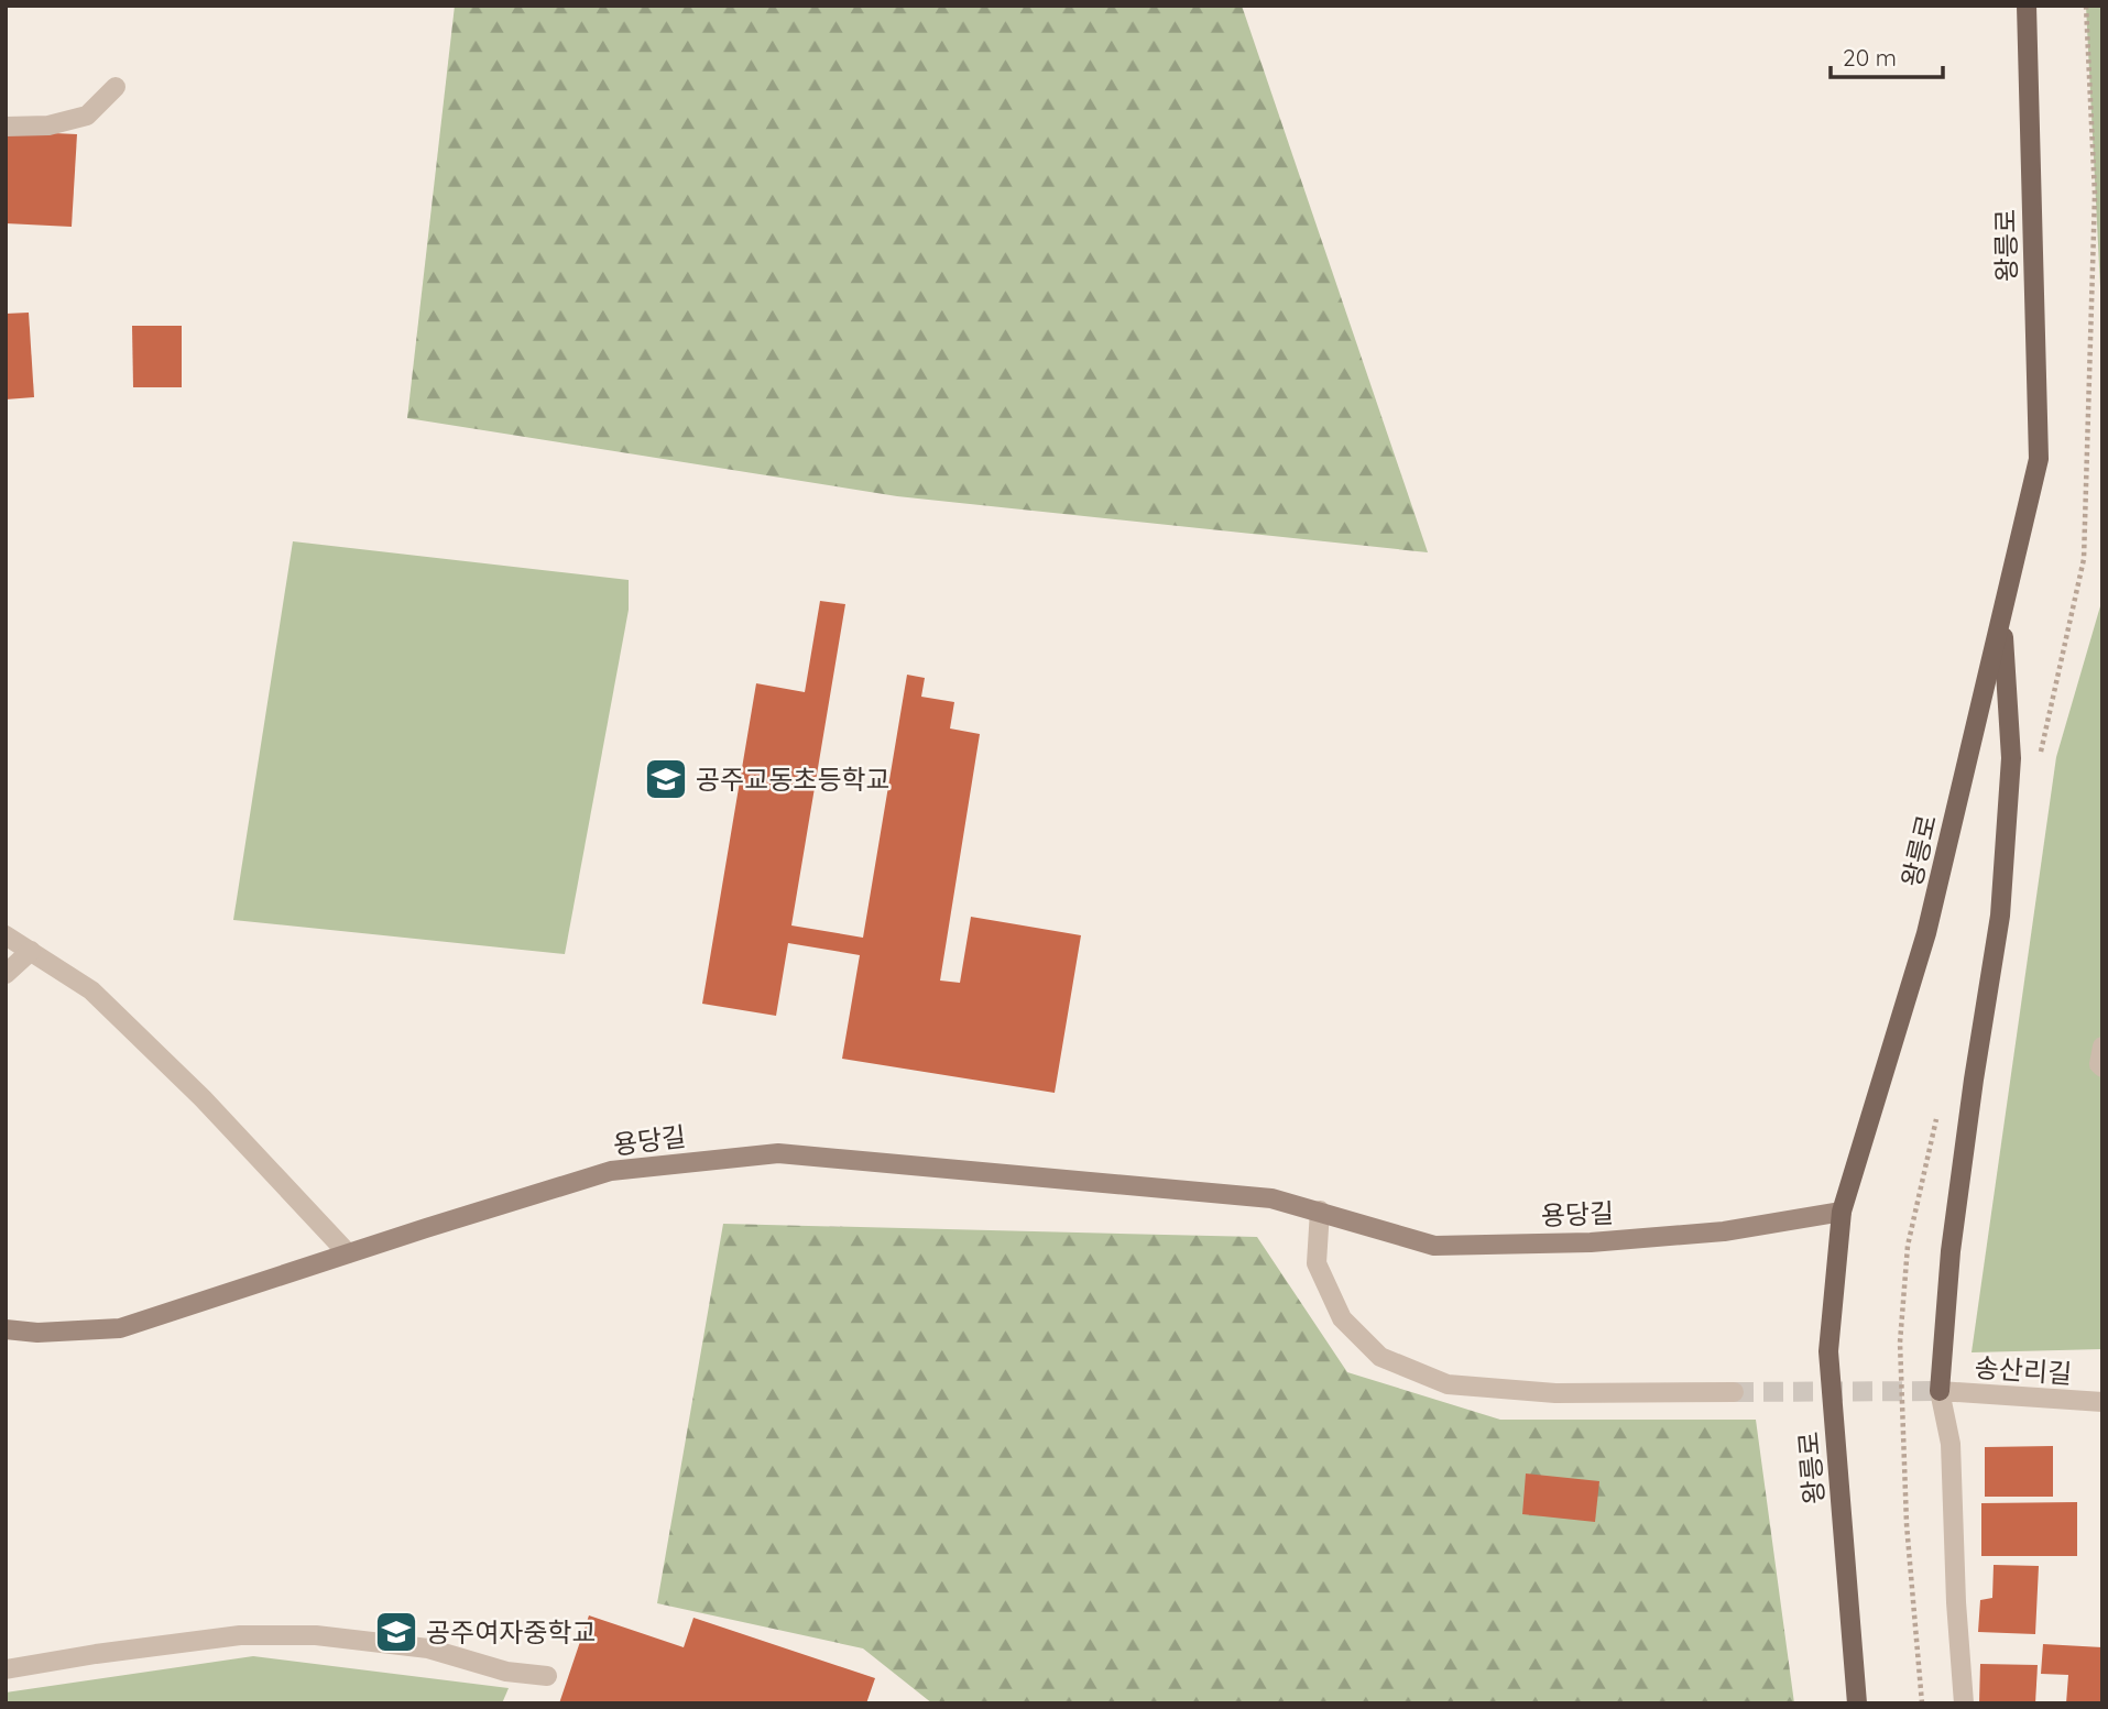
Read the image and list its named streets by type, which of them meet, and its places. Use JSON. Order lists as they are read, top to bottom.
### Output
{
  "streets": {
    "main road": ["왕릉로"],
    "street": ["용당길", "송산리길"]
  },
  "crossings": [
    ["왕릉로", "용당길"]
  ],
  "places": {
    "school or university": ["공주교동초등학교", "공주여자중학교"]
  },
  "scale_bar": "20 m"
}
